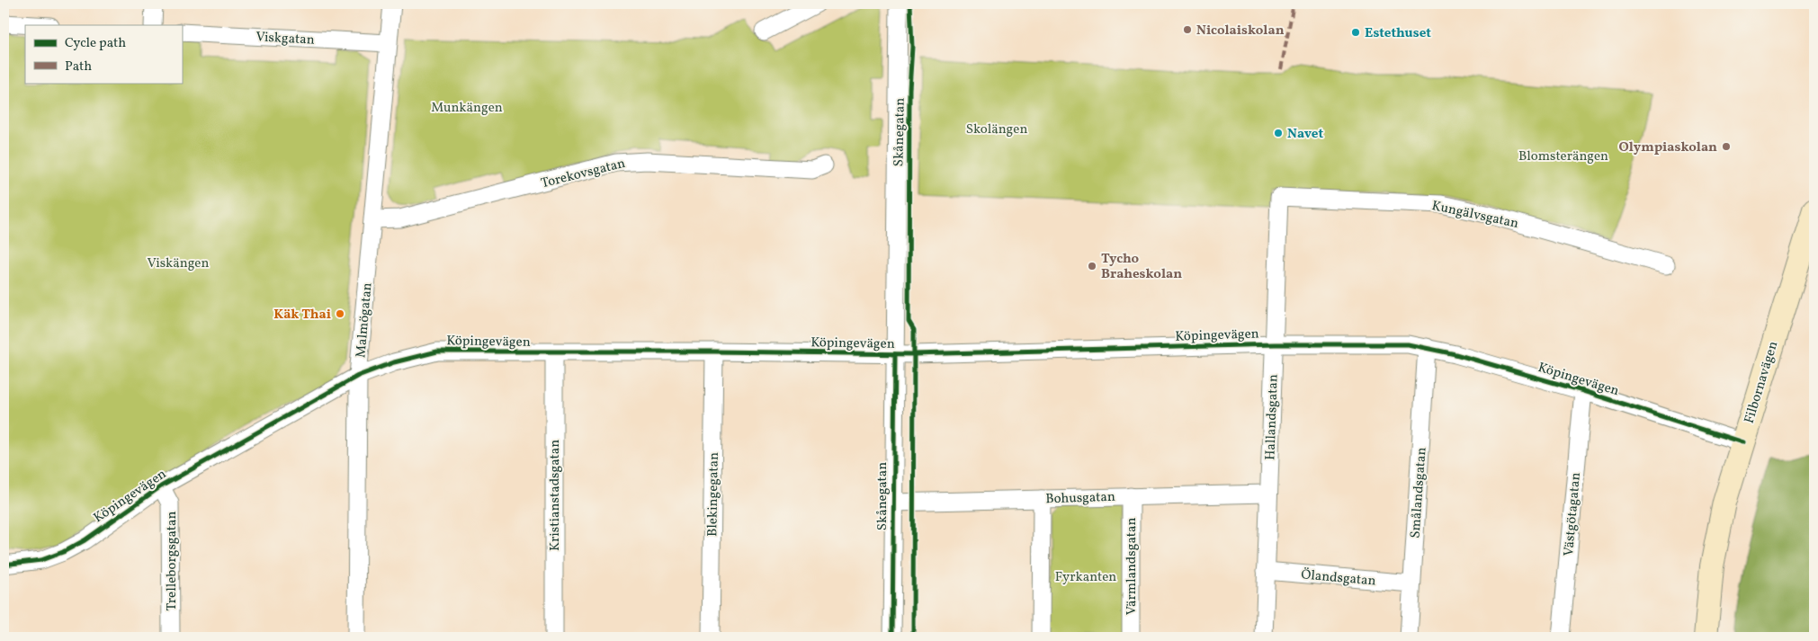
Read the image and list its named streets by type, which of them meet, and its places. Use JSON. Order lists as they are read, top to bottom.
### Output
{
  "streets": {
    "street": [
      "Viskgatan",
      "Skånegatan",
      "Torekovsgatan",
      "Kungälvsgatan",
      "Malmögatan",
      "Köpingevägen",
      "Filbornavägen",
      "Hallandsgatan",
      "Smålandsgatan",
      "Blekingegatan",
      "Kristianstadsgatan",
      "Bohusgatan",
      "Västgötagatan",
      "Trelleborgsgatan",
      "Värmlandsgatan",
      "Ölandsgatan"
    ]
  },
  "crossings": [
    ["Viskgatan", "Malmögatan"],
    ["Skånegatan", "Köpingevägen"],
    ["Skånegatan", "Bohusgatan"],
    ["Torekovsgatan", "Malmögatan"],
    ["Kungälvsgatan", "Hallandsgatan"],
    ["Malmögatan", "Köpingevägen"],
    ["Köpingevägen", "Filbornavägen"],
    ["Köpingevägen", "Hallandsgatan"],
    ["Köpingevägen", "Smålandsgatan"],
    ["Köpingevägen", "Blekingegatan"],
    ["Köpingevägen", "Kristianstadsgatan"],
    ["Köpingevägen", "Västgötagatan"],
    ["Köpingevägen", "Trelleborgsgatan"],
    ["Hallandsgatan", "Bohusgatan"],
    ["Hallandsgatan", "Ölandsgatan"],
    ["Smålandsgatan", "Ölandsgatan"],
    ["Bohusgatan", "Värmlandsgatan"]
  ],
  "parks": [
    "Munkängen",
    "Skolängen",
    "Blomsterängen",
    "Viskängen",
    "Fyrkanten"
  ],
  "places": [
    "Nicolaiskolan",
    "Estethuset",
    "Navet",
    "Olympiaskolan",
    "Tycho Braheskolan",
    "Käk Thai"
  ],
  "legend": ["Cycle path", "Path"]
}
